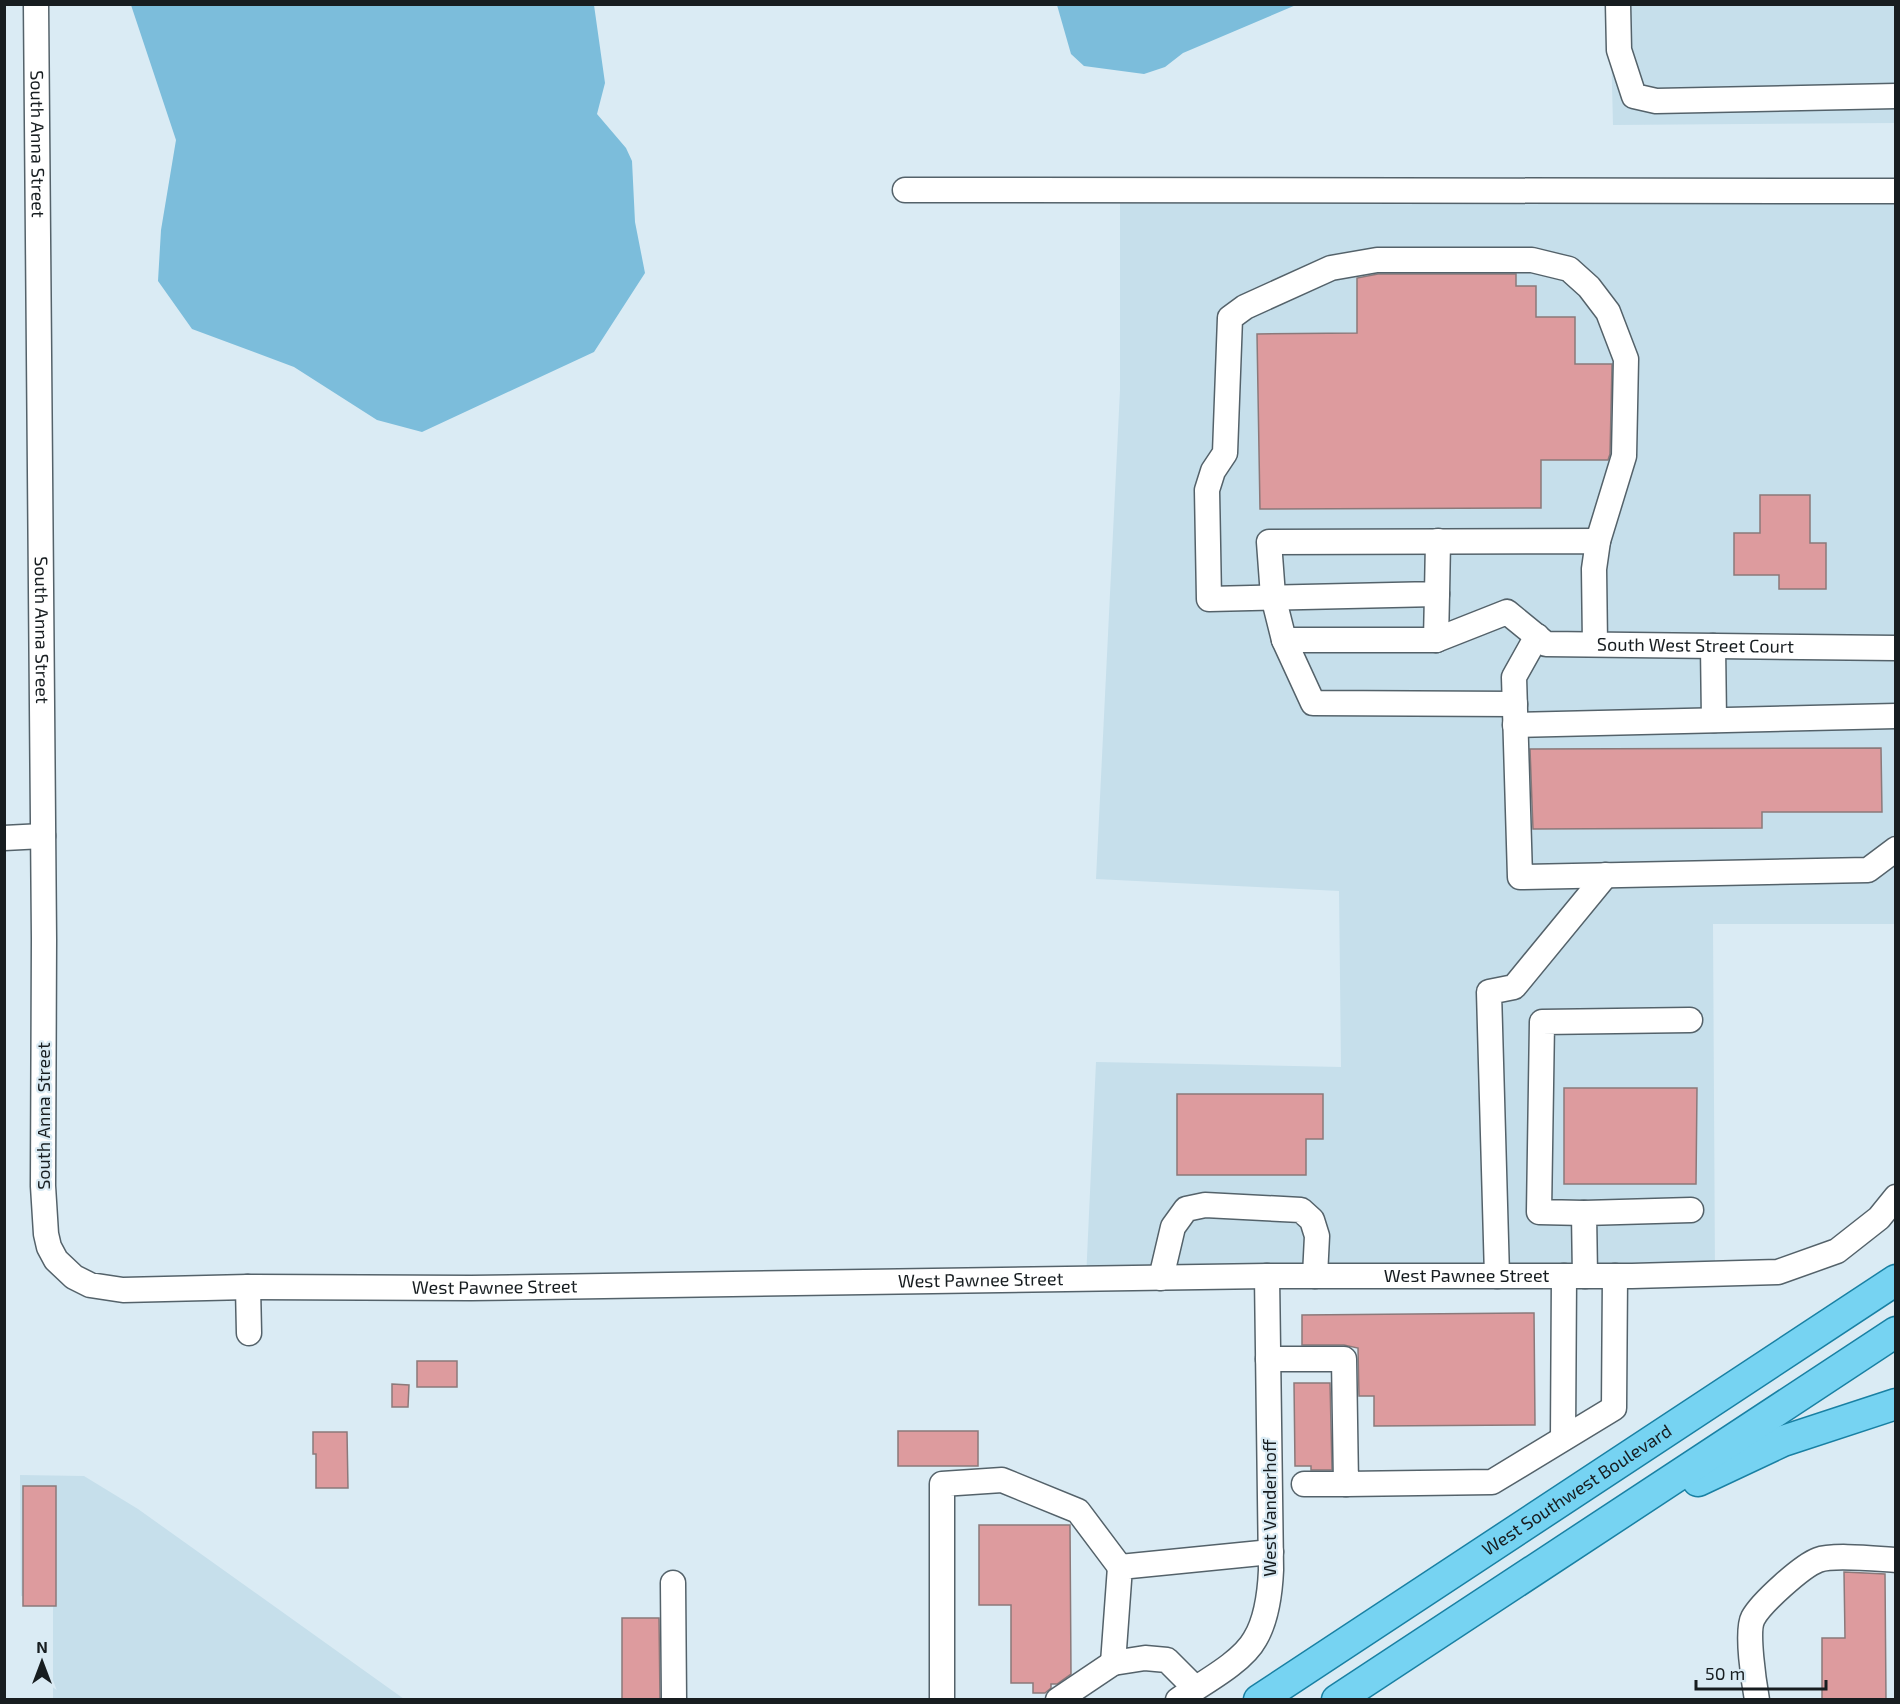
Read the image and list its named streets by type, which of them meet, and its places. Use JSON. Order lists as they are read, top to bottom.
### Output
{
  "streets": {
    "main road": ["West Southwest Boulevard"],
    "street": [
      "South Anna Street",
      "South West Street Court",
      "West Pawnee Street",
      "West Vanderhoff"
    ]
  },
  "crossings": [
    ["South Anna Street", "West Pawnee Street"],
    ["West Pawnee Street", "West Vanderhoff"]
  ],
  "scale_bar": "50 m",
  "north": "top"
}
